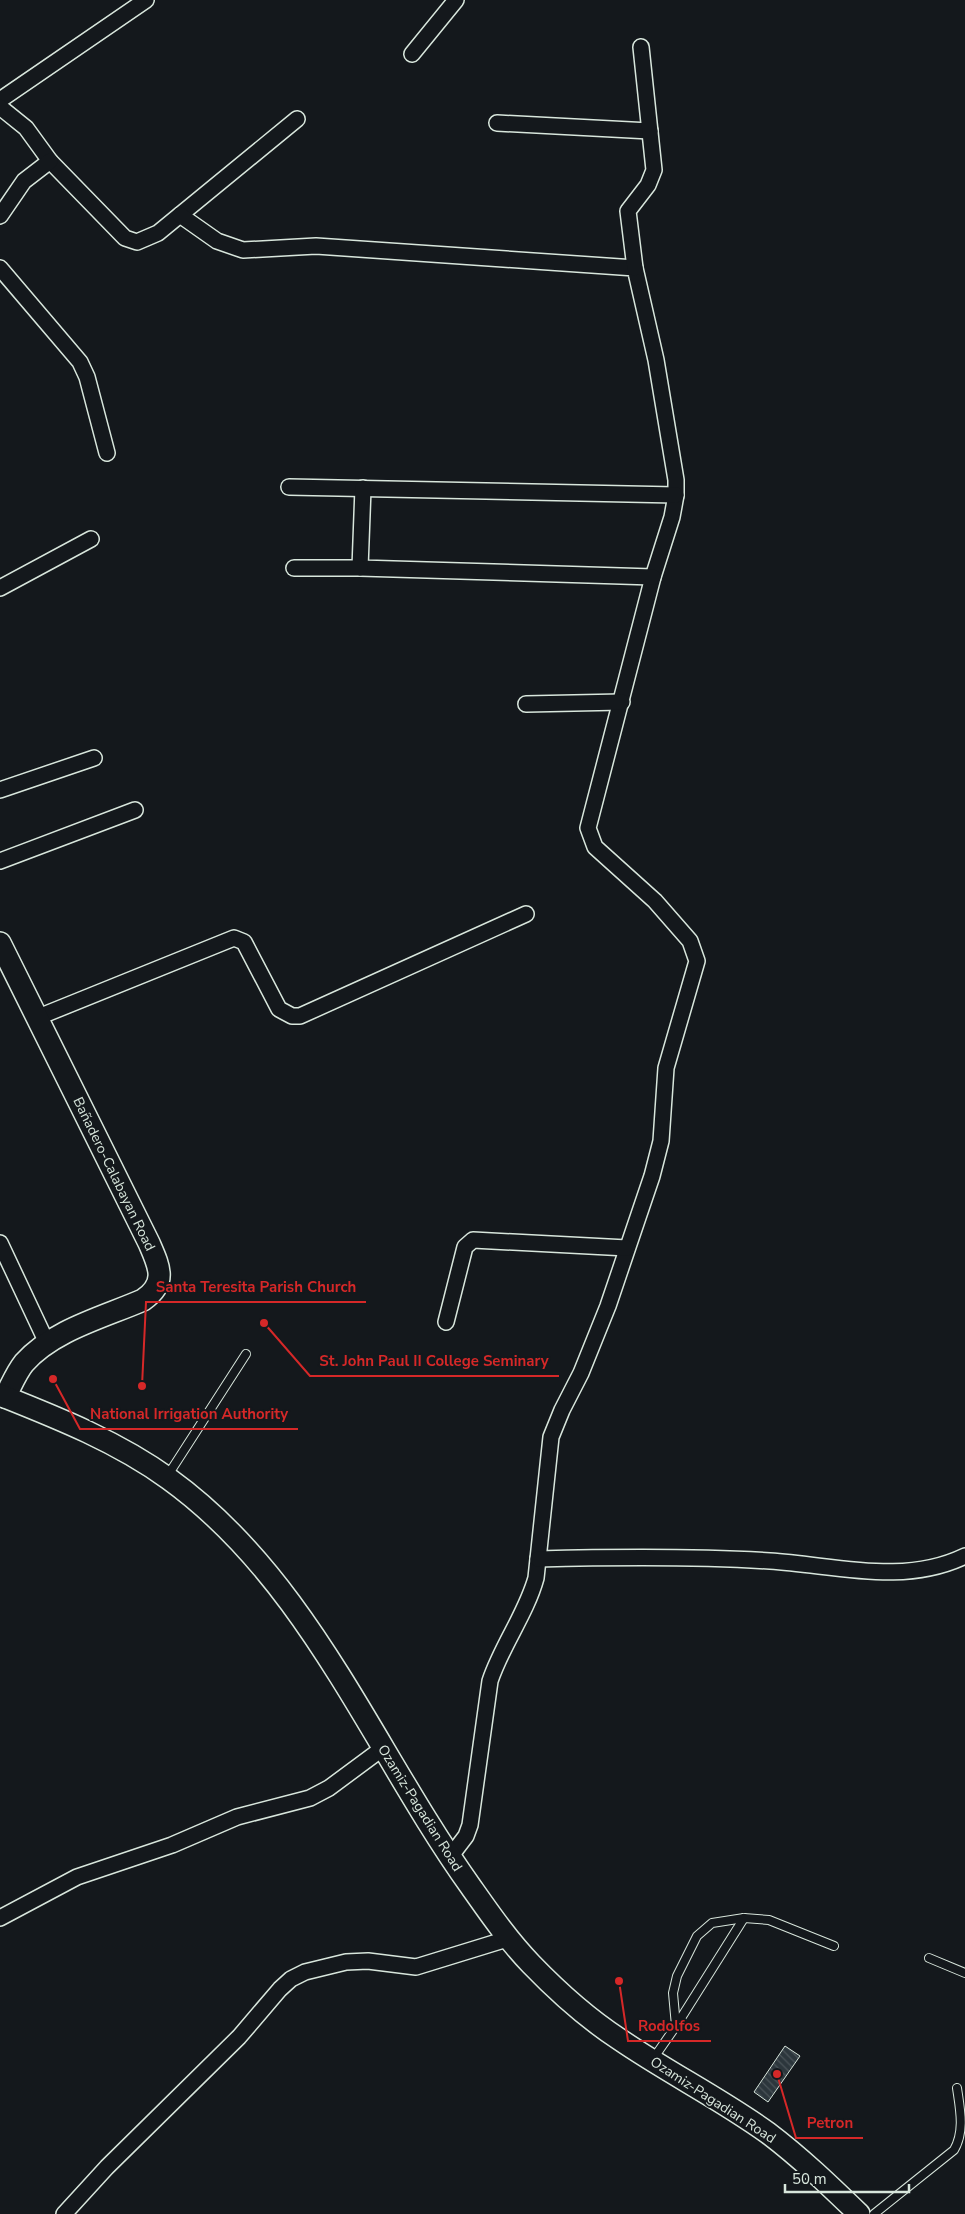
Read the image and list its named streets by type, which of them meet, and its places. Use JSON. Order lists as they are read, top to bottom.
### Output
{
  "streets": {
    "main road": ["Bañadero-Calabayan Road", "Ozamiz-Pagadian Road"]
  },
  "crossings": [
    ["Bañadero-Calabayan Road", "Ozamiz-Pagadian Road"]
  ],
  "places": [
    "St. John Paul II College Seminary",
    "National Irrigation Authority",
    "Santa Teresita Parish Church",
    "Rodolfos",
    "Petron"
  ],
  "scale_bar": "50 m"
}
